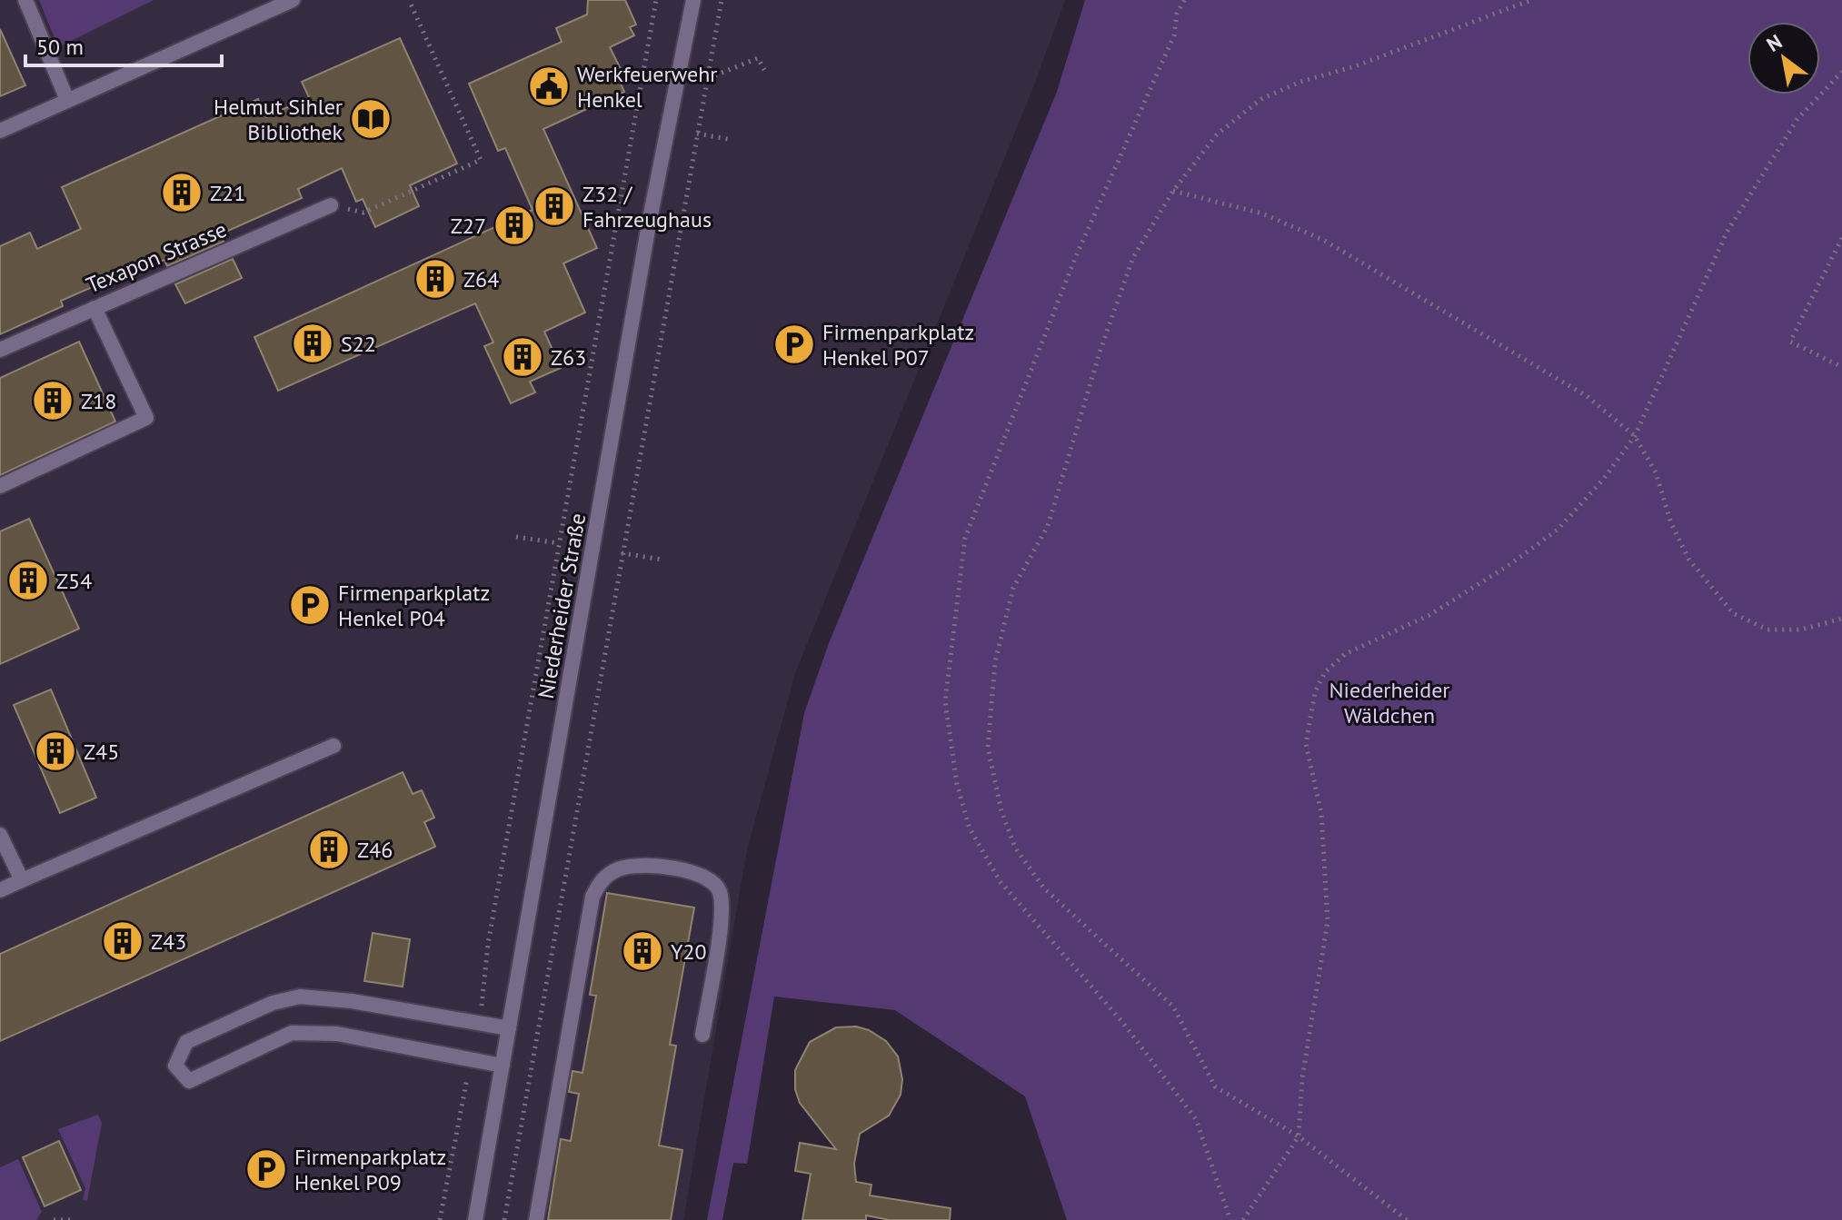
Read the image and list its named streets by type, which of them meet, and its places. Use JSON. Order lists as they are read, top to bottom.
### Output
{
  "streets": {
    "street": ["Texapon Strasse", "Niederheider Straße"]
  },
  "parks": ["Niederheider Wäldchen"],
  "places": {
    "public building": ["Werkfeuerwehr Henkel"],
    "library": ["Helmut Sihler Bibliothek"],
    "building": [
      "Z21",
      "Z32 / Fahrzeughaus",
      "Z27",
      "Z64",
      "S22",
      "Z63",
      "Z18",
      "Z54",
      "Z45",
      "Z46",
      "Z43",
      "Y20"
    ],
    "parking": ["Firmenparkplatz Henkel P07", "Firmenparkplatz Henkel P04", "Firmenparkplatz Henkel P09"]
  },
  "scale_bar": "50 m",
  "north": "top left"
}
